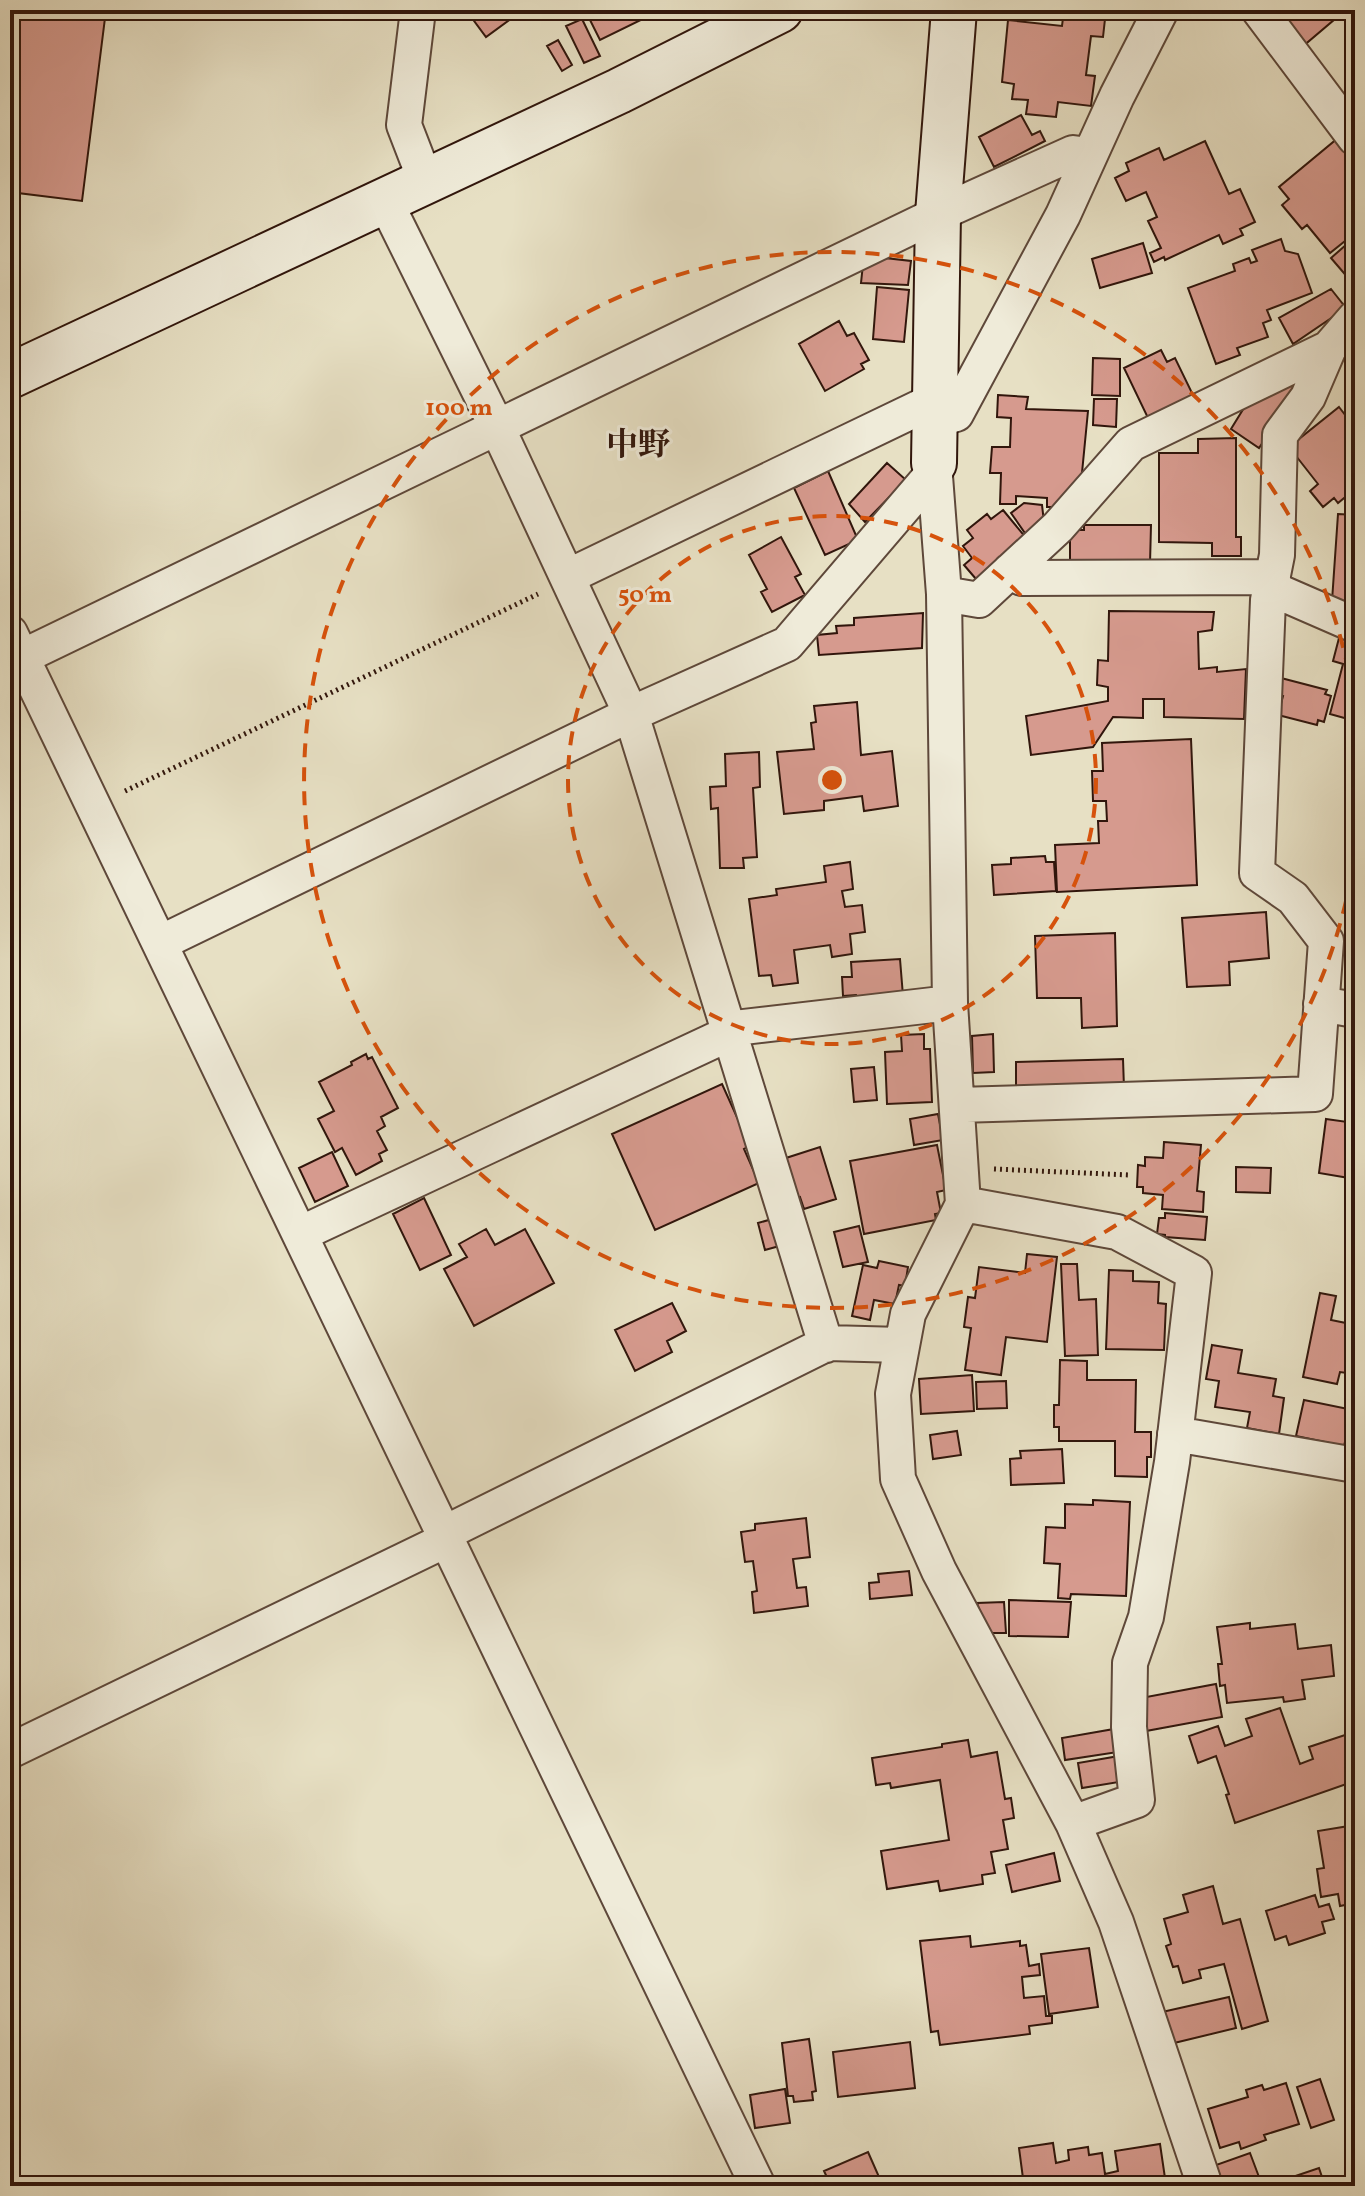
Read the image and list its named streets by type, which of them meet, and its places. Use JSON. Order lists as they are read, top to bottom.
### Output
{
  "districts": ["中野"],
  "rings": ["100 m", "50 m"]
}
